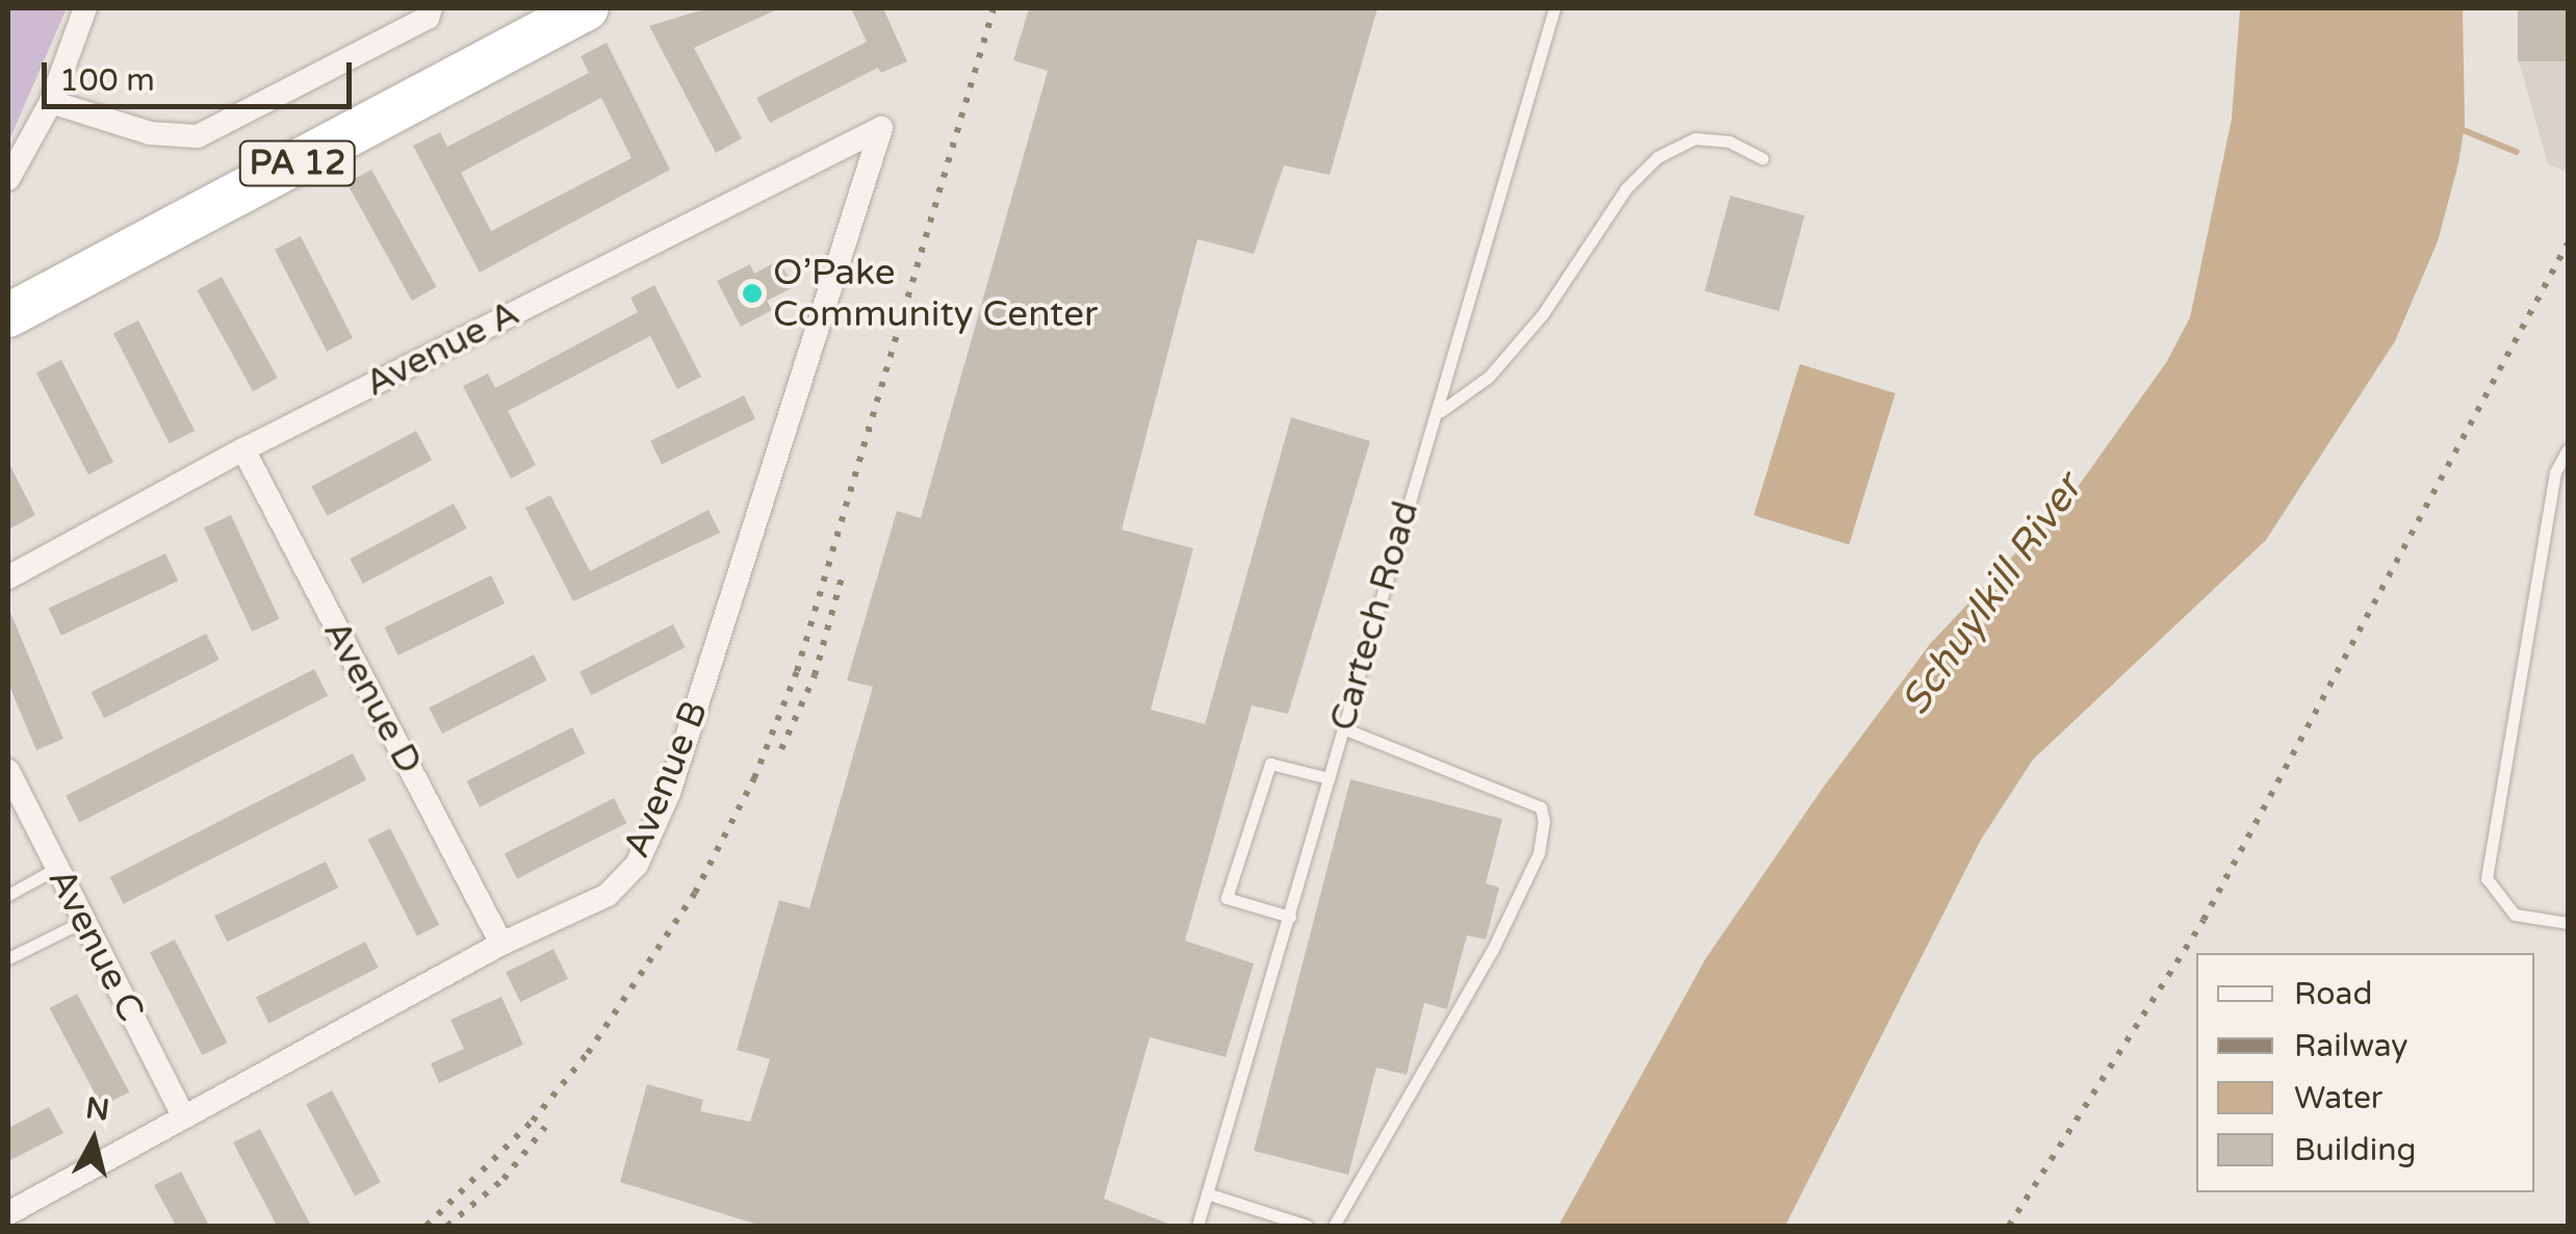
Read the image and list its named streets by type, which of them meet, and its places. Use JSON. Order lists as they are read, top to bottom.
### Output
{
  "streets": {
    "highway": ["PA 12"],
    "street": [
      "Avenue A",
      "Avenue D",
      "Avenue B",
      "Avenue C"
    ],
    "lane": ["Cartech Road"]
  },
  "crossings": [
    ["Avenue A", "Avenue D"],
    ["Avenue A", "Avenue B"],
    ["Avenue D", "Avenue B"],
    ["Avenue B", "Avenue C"]
  ],
  "water": ["Schuylkill River"],
  "places": ["O’Pake Community Center"],
  "legend": [
    "Road",
    "Railway",
    "Water",
    "Building"
  ],
  "scale_bar": "100 m",
  "north": "top"
}
